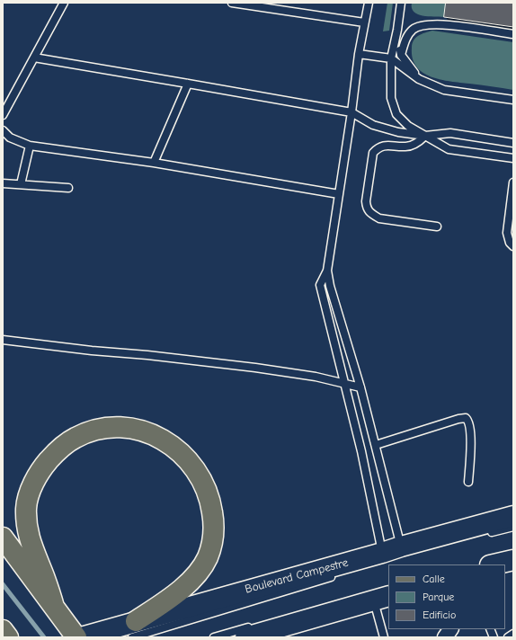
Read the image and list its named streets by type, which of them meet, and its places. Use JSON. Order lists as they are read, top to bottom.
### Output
{
  "streets": {
    "main road": ["Boulevard Campestre"]
  },
  "legend": ["Calle", "Parque", "Edificio"]
}
